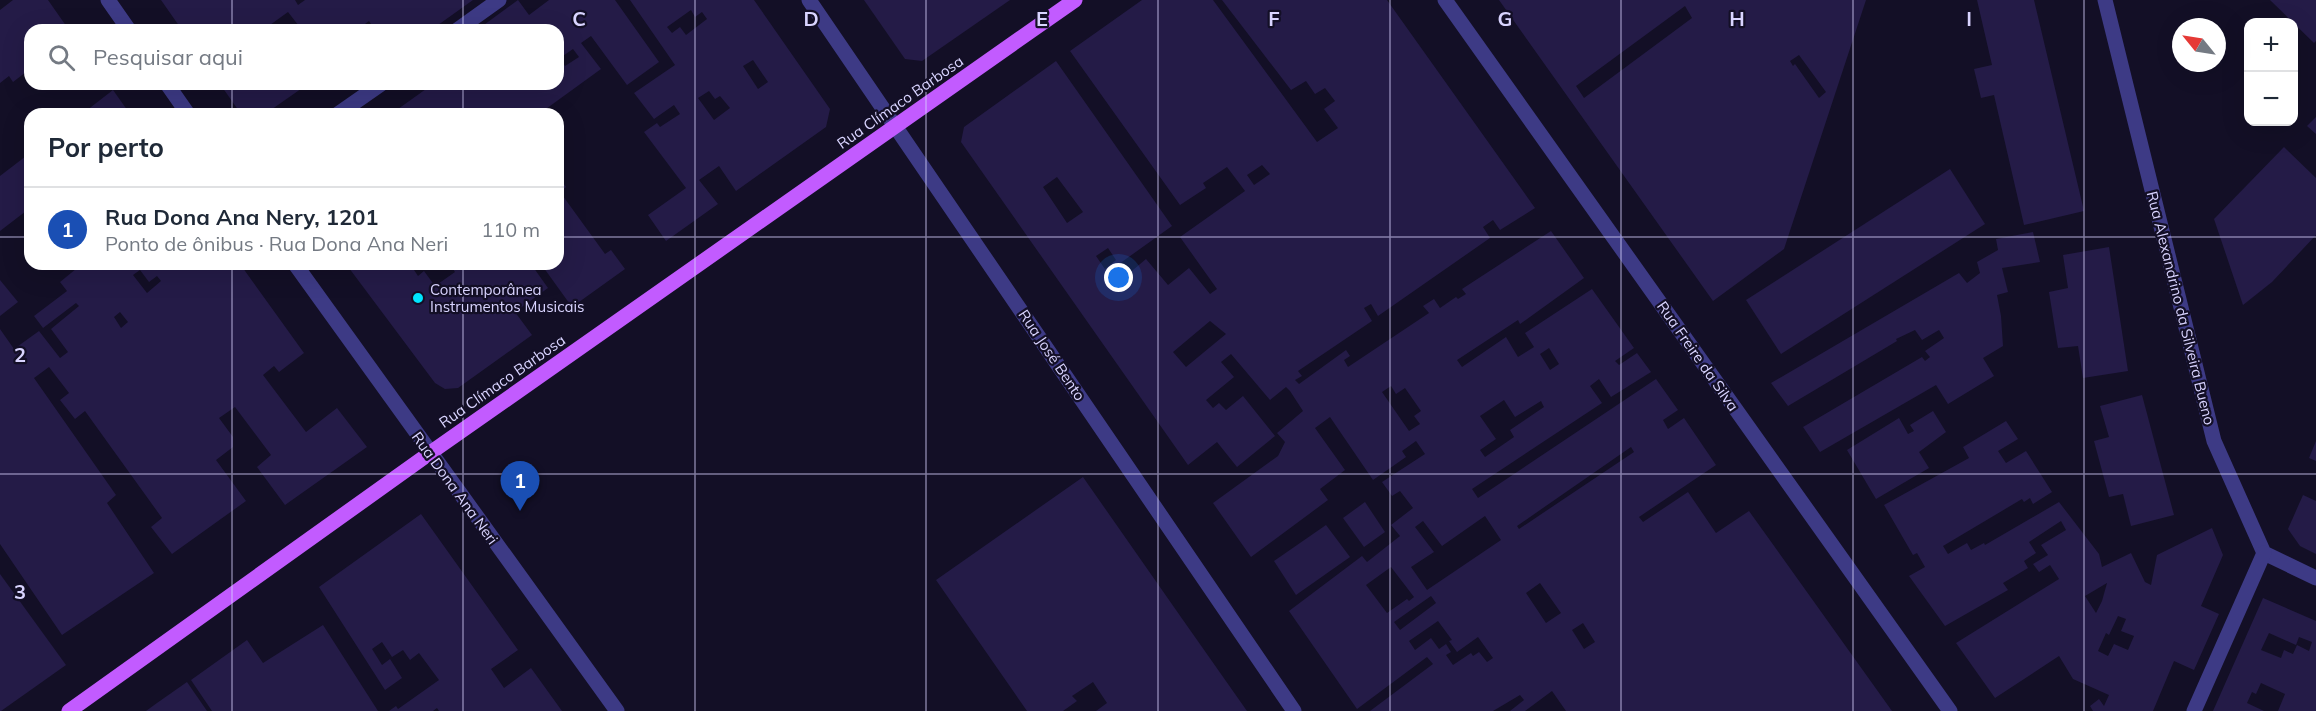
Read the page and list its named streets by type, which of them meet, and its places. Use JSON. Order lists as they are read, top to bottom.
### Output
{
  "streets": {
    "main road": ["Rua Clímaco Barbosa"],
    "street": [
      "Rua Alexandrino da Silveira Bueno",
      "Rua José Bento",
      "Rua Freire da Silva",
      "Rua Dona Ana Neri"
    ]
  },
  "crossings": [
    ["Rua Clímaco Barbosa", "Rua José Bento"],
    ["Rua Clímaco Barbosa", "Rua Dona Ana Neri"]
  ],
  "places": ["Contemporânea Instrumentos Musicais"],
  "north": "top left",
  "page": {
    "map_buttons": ["+", "−"],
    "search": "Pesquisar aqui",
    "heading": "Por perto",
    "list": [
      {
        "mark": "1",
        "name": "Rua Dona Ana Nery, 1201",
        "note": "Ponto de ônibus · Rua Dona Ana Neri",
        "value": "110 m"
      }
    ],
    "pins": "1"
  },
  "grid": {
    "columns": [
      "C",
      "D",
      "E",
      "F",
      "G",
      "H",
      "I"
    ],
    "rows": ["2", "3"]
  }
}
